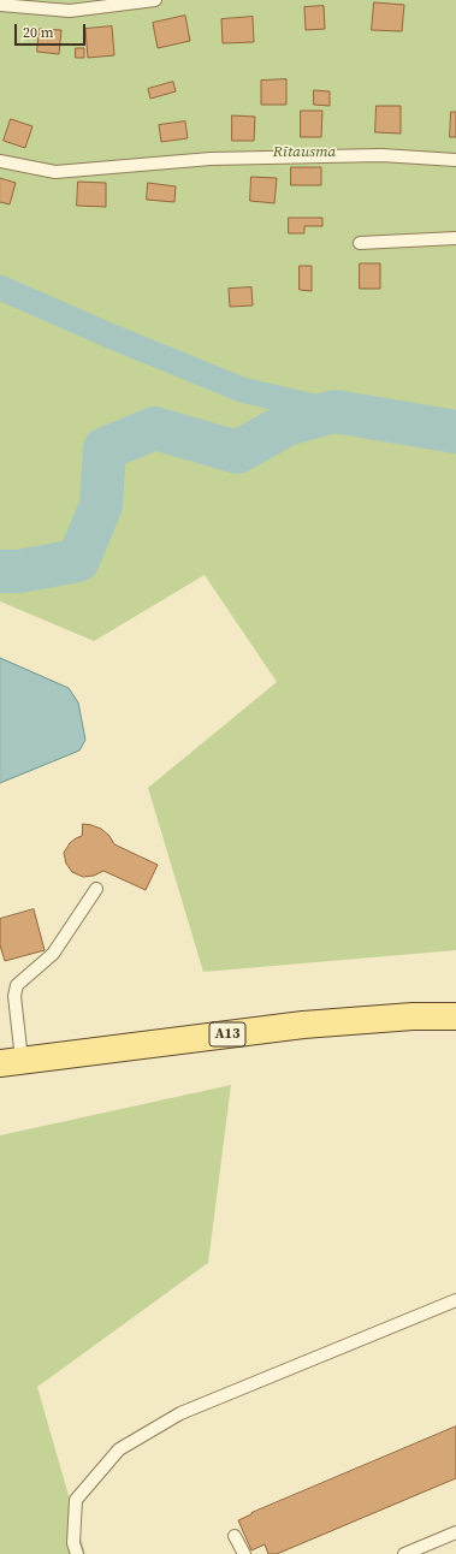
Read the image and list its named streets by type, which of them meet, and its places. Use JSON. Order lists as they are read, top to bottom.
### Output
{
  "streets": {
    "main road": ["A13"]
  },
  "parks": ["Rītausma"],
  "scale_bar": "20 m"
}
